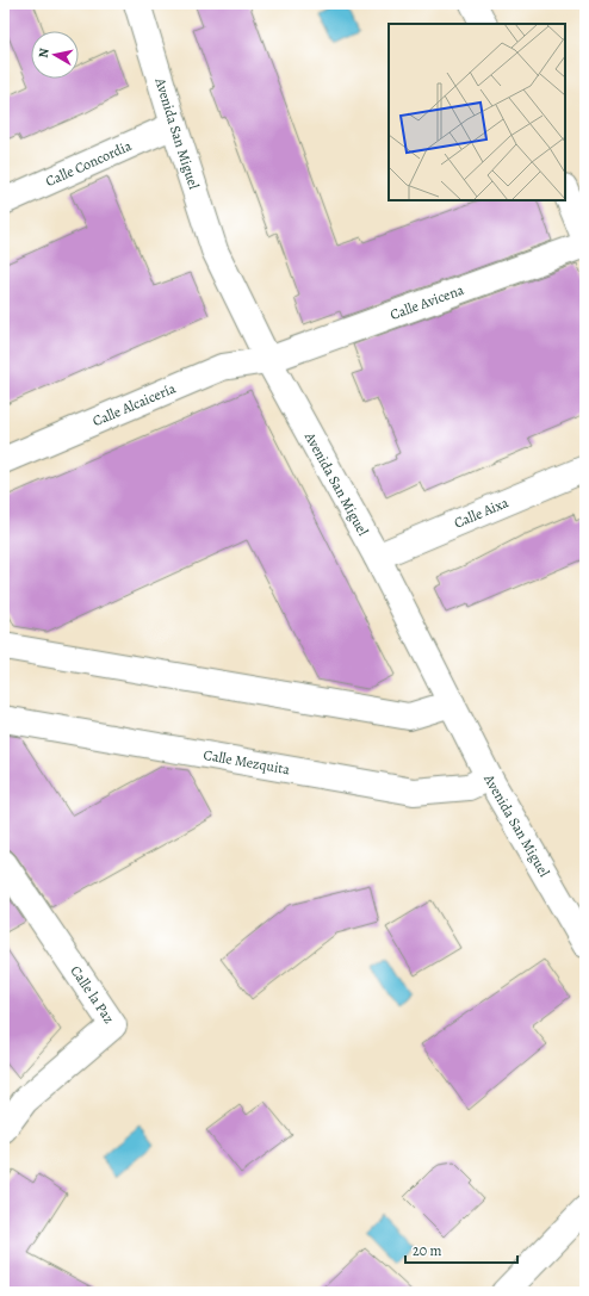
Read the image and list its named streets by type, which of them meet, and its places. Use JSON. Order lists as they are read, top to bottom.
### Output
{
  "streets": {
    "street": [
      "Avenida San Miguel",
      "Calle Concordia",
      "Calle Avicena",
      "Calle Alcaicería",
      "Calle Aixa",
      "Calle Mezquita",
      "Calle la Paz"
    ]
  },
  "crossings": [
    ["Avenida San Miguel", "Calle Concordia"],
    ["Avenida San Miguel", "Calle Avicena"],
    ["Avenida San Miguel", "Calle Alcaicería"],
    ["Avenida San Miguel", "Calle Aixa"],
    ["Avenida San Miguel", "Calle Mezquita"],
    ["Calle Avicena", "Calle Alcaicería"]
  ],
  "scale_bar": "20 m",
  "north": "left"
}
